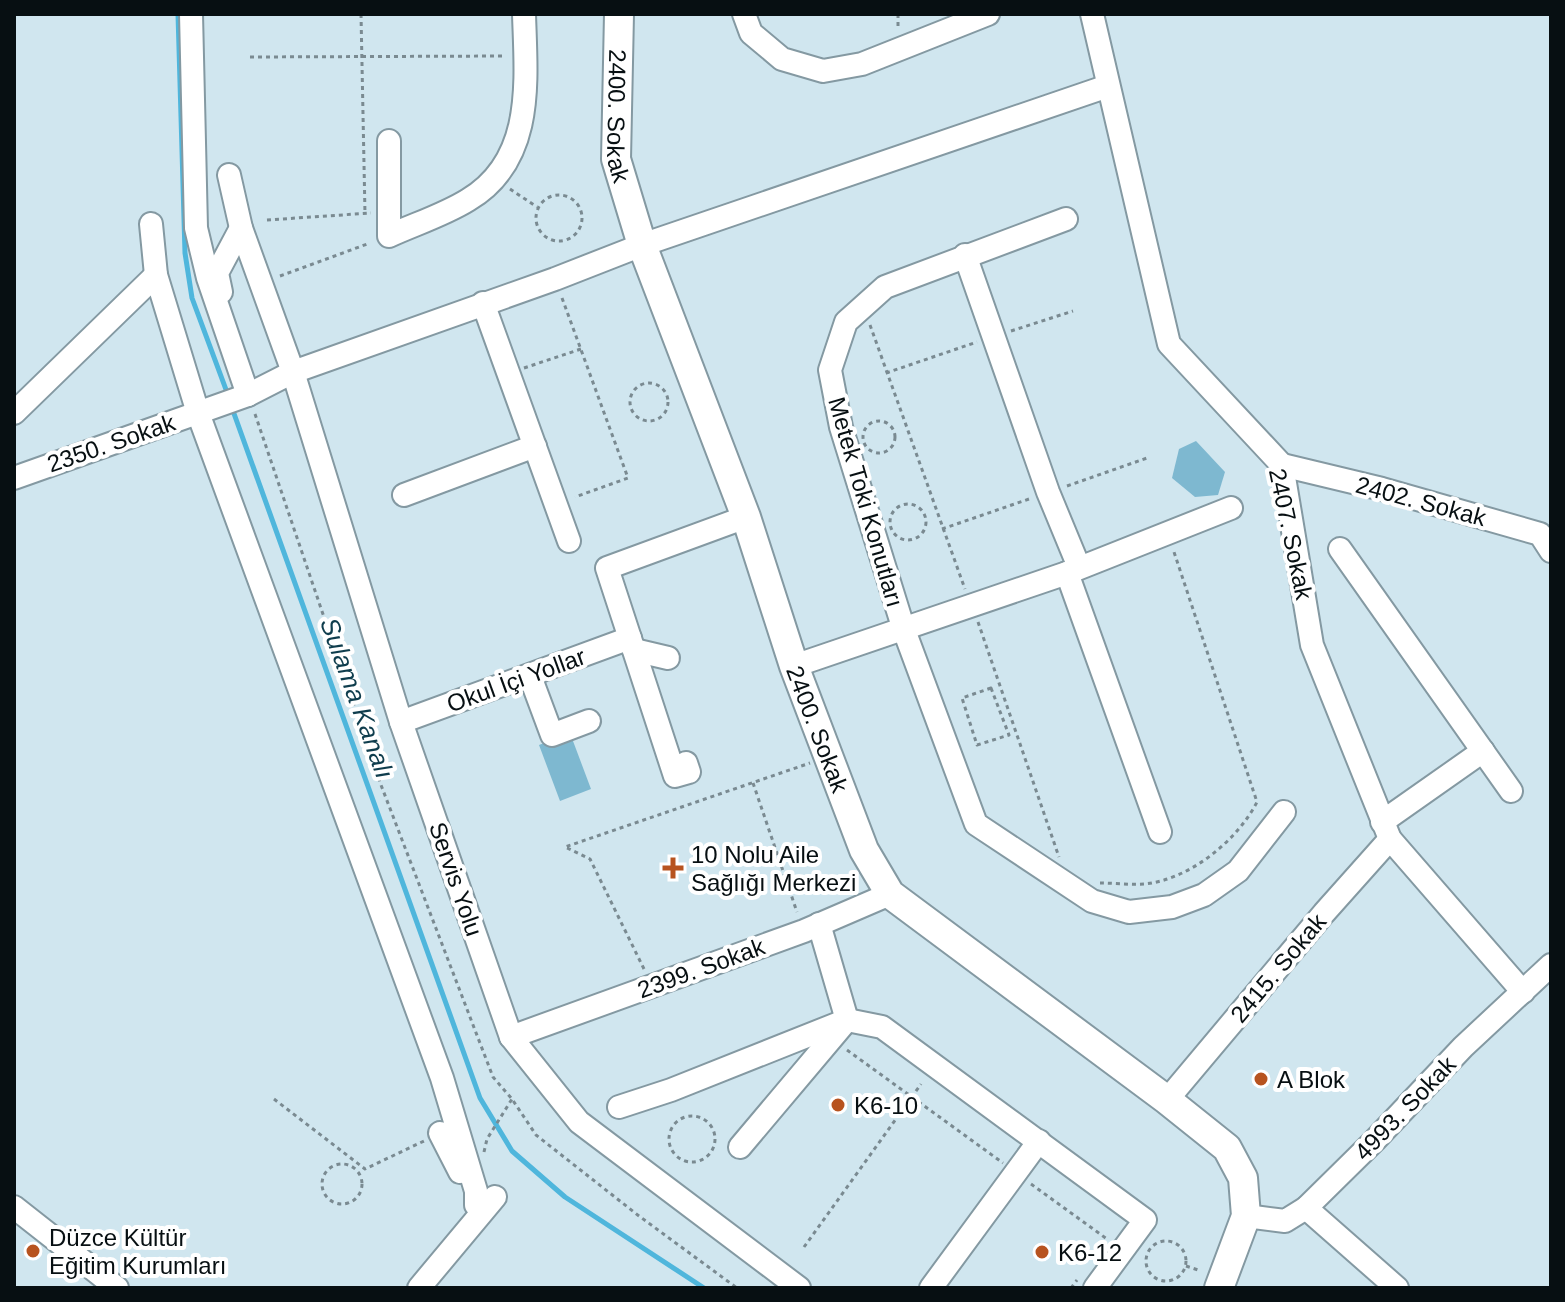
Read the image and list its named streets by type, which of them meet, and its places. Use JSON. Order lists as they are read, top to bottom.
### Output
{
  "streets": {
    "main road": ["2400. Sokak"],
    "street": [
      "2350. Sokak",
      "2402. Sokak",
      "Metek Toki Konutları",
      "2407. Sokak",
      "Okul İçi Yollar",
      "Servis Yolu",
      "2399. Sokak",
      "2415. Sokak",
      "4993. Sokak"
    ]
  },
  "crossings": [
    ["2400. Sokak", "2350. Sokak"],
    ["2400. Sokak", "Metek Toki Konutları"],
    ["2400. Sokak", "2399. Sokak"],
    ["2400. Sokak", "2415. Sokak"],
    ["2400. Sokak", "4993. Sokak"],
    ["2350. Sokak", "2407. Sokak"],
    ["2350. Sokak", "Servis Yolu"],
    ["2402. Sokak", "2407. Sokak"],
    ["2407. Sokak", "2415. Sokak"],
    ["2407. Sokak", "4993. Sokak"],
    ["Okul İçi Yollar", "Servis Yolu"],
    ["Servis Yolu", "2399. Sokak"]
  ],
  "water": ["Sulama Kanalı"],
  "places": {
    "health": ["10 Nolu Aile Sağlığı Merkezi"],
    "other": [
      "A Blok",
      "K6-10",
      "Düzce Kültür Eğitim Kurumları",
      "K6-12"
    ]
  }
}
